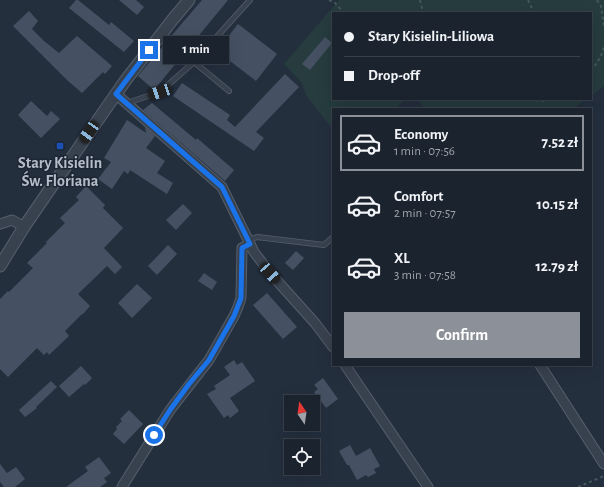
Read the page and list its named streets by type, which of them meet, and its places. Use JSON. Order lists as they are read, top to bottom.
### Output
{
  "places": {
    "transit": ["Stary Kisielin Św. Floriana"]
  },
  "north": "top",
  "page": {
    "banner": ["Stary Kisielin-Liliowa", "Drop-off"],
    "bubble": "1 min",
    "list": [
      {
        "name": "Economy",
        "note": "1 min · 07:56",
        "value": "7.52 zł"
      },
      {
        "name": "Comfort",
        "note": "2 min · 07:57",
        "value": "10.15 zł"
      },
      {
        "name": "XL",
        "note": "3 min · 07:58",
        "value": "12.79 zł"
      }
    ],
    "buttons": "Confirm"
  }
}
